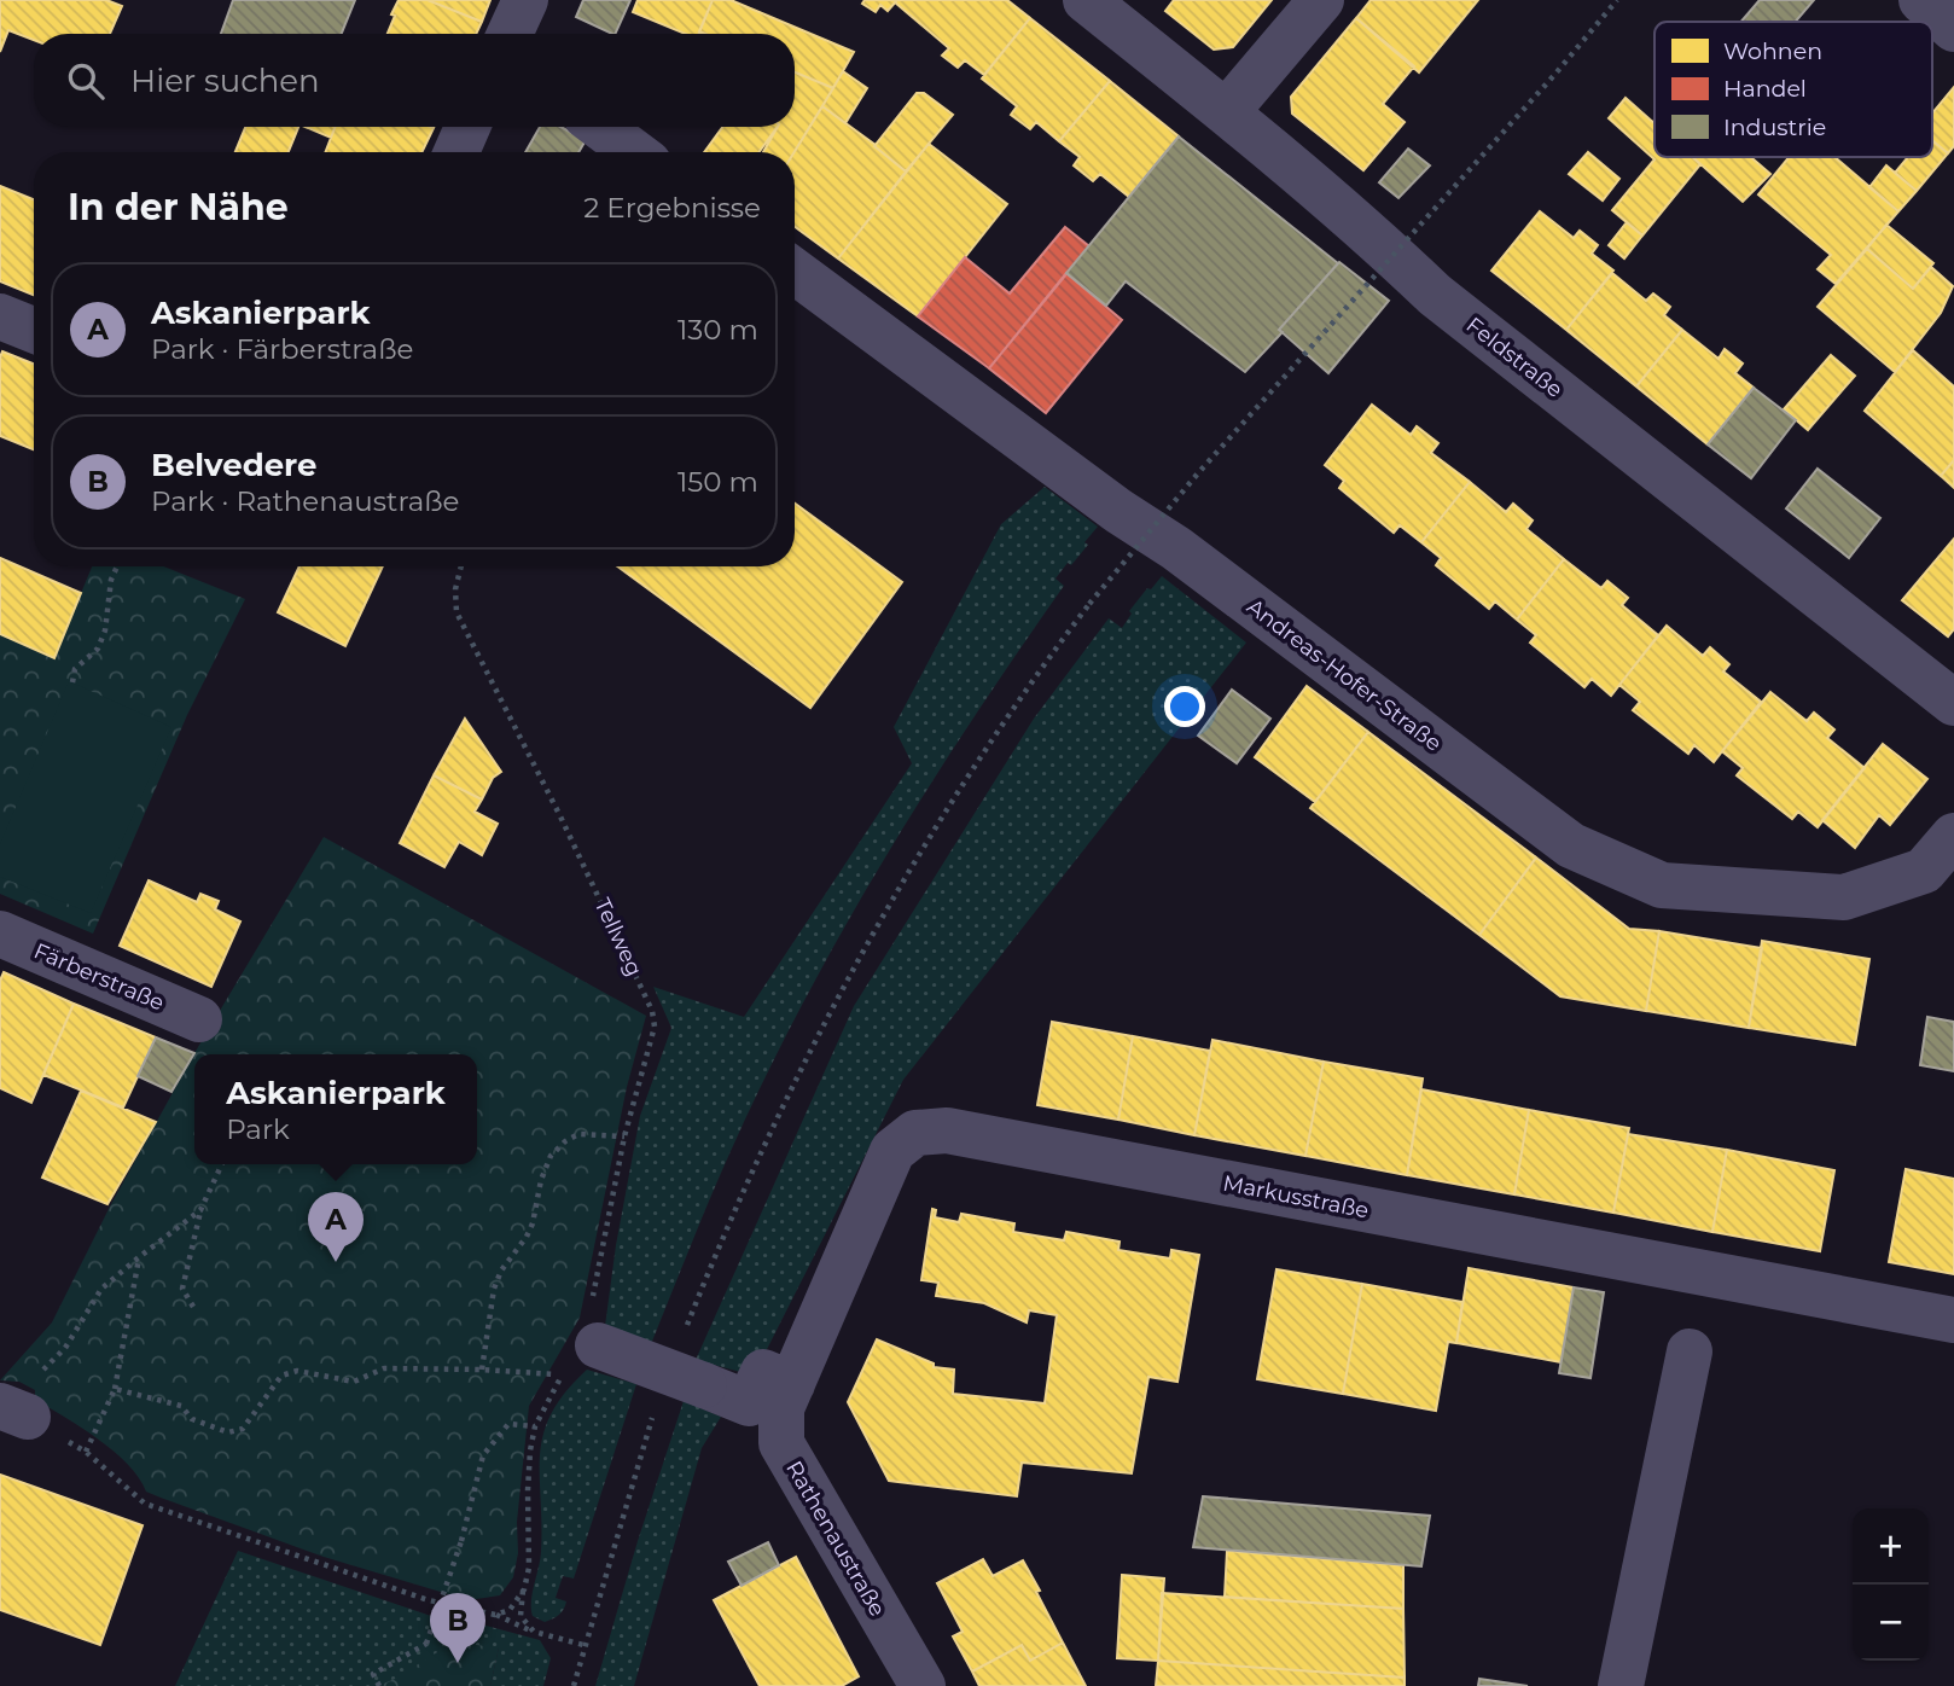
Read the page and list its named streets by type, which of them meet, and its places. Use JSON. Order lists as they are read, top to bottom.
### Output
{
  "streets": {
    "street": [
      "Feldstraße",
      "Andreas-Hofer-Straße",
      "Färberstraße",
      "Markusstraße",
      "Rathenaustraße"
    ],
    "path": ["Tellweg"]
  },
  "crossings": [
    ["Markusstraße", "Rathenaustraße"]
  ],
  "legend": ["Wohnen", "Handel", "Industrie"],
  "page": {
    "search": "Hier suchen",
    "heading": ["In der Nähe", "2 Ergebnisse"],
    "list": [
      {
        "mark": "A",
        "name": "Askanierpark",
        "note": "Park · Färberstraße",
        "value": "130 m"
      },
      {
        "mark": "B",
        "name": "Belvedere",
        "note": "Park · Rathenaustraße",
        "value": "150 m"
      }
    ],
    "popup": ["Askanierpark", "Park"],
    "pins": ["A", "B"],
    "map_buttons": ["+", "−"]
  }
}
